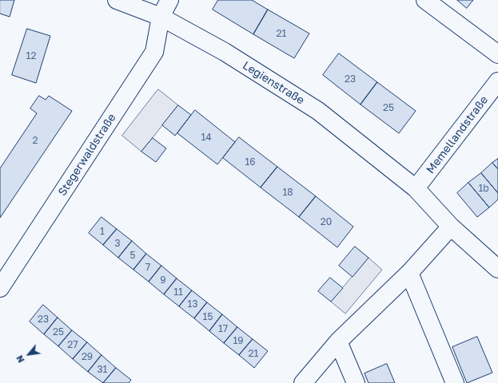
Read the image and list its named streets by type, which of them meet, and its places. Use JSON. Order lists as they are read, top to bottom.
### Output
{
  "streets": {
    "street": ["Legienstraße", "Memellandstraße", "Stegerwaldstraße"]
  },
  "crossings": [
    ["Legienstraße", "Memellandstraße"],
    ["Legienstraße", "Stegerwaldstraße"]
  ],
  "house_numbers": [
    "21",
    "12",
    "23",
    "25",
    "14",
    "2",
    "16",
    "1b",
    "18",
    "20",
    "1",
    "3",
    "5",
    "7",
    "9",
    "11",
    "13",
    "15",
    "23",
    "17",
    "25",
    "19",
    "27",
    "21",
    "29",
    "31"
  ],
  "north": "bottom left"
}
